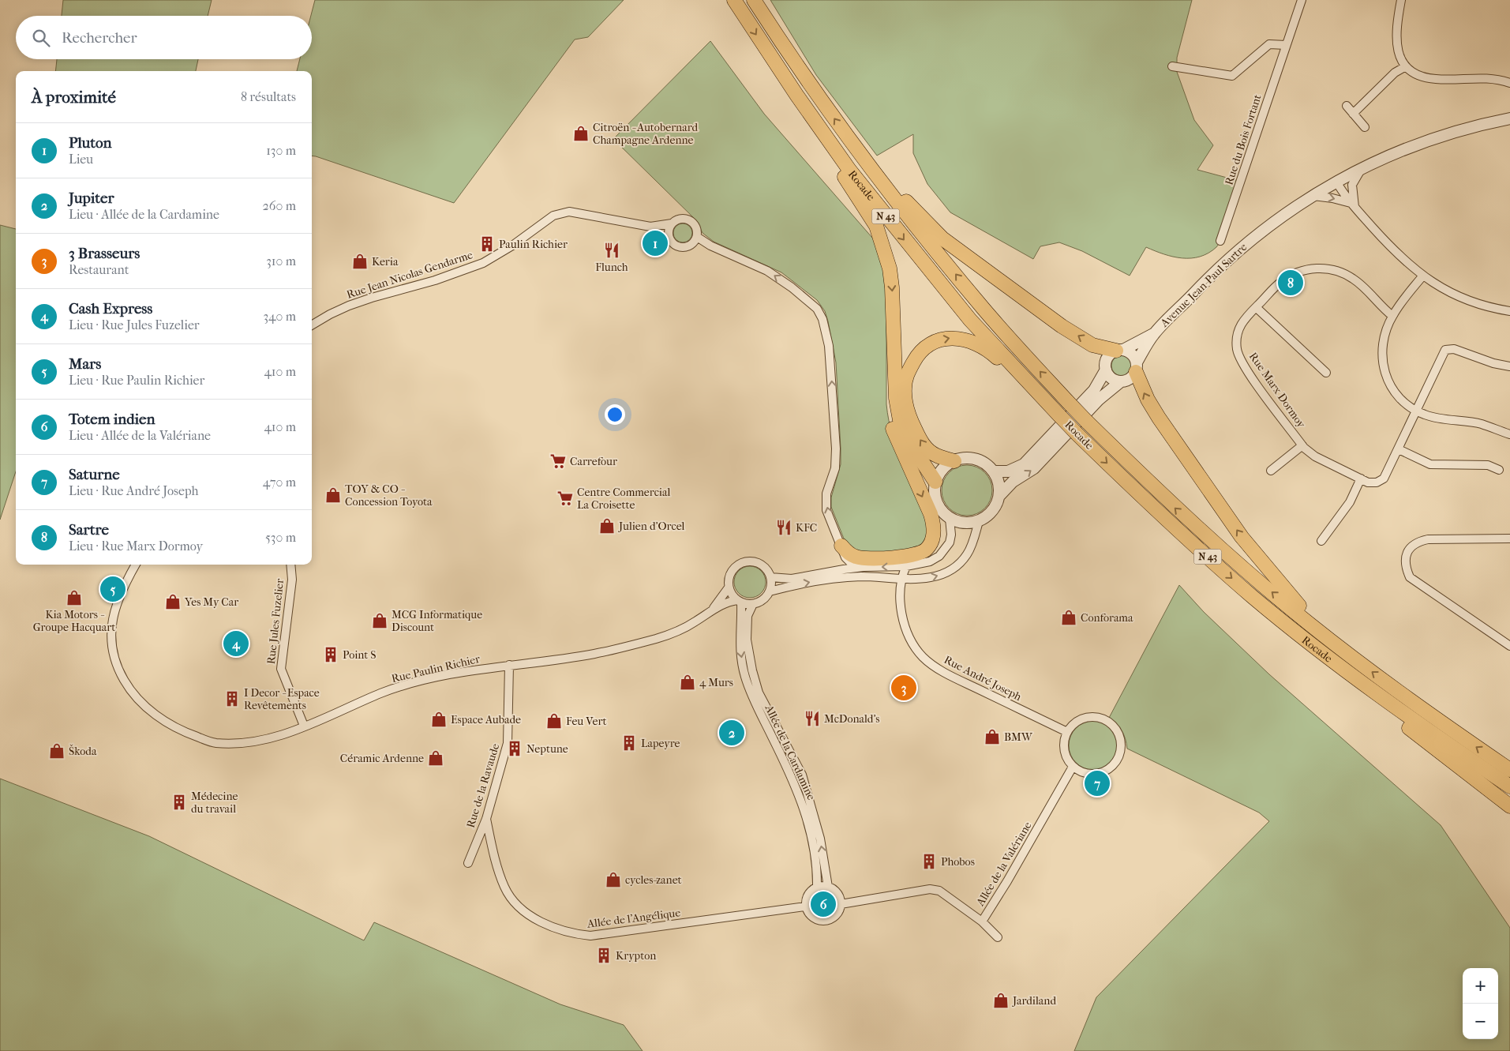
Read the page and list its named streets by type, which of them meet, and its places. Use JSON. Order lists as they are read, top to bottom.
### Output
{
  "streets": {
    "highway": ["Rocade", "N 43"],
    "street": [
      "Rue du Bois Fortant",
      "Rue Jean Nicolas Gendarme",
      "Avenue Jean-Paul Sartre",
      "Rue Marx Dormoy",
      "Rue Jules Fuzelier",
      "Rue Paulin Richier",
      "Rue André Joseph",
      "Allée de la Cardamine",
      "Rue de la Ravaude",
      "Allée de la Valériane",
      "Allée de l'Angélique"
    ]
  },
  "crossings": [
    ["Rue Jules Fuzelier", "Rue Paulin Richier"],
    ["Rue Paulin Richier", "Rue de la Ravaude"],
    ["Rue André Joseph", "Allée de la Valériane"],
    ["Allée de la Cardamine", "Allée de la Valériane"],
    ["Allée de la Cardamine", "Allée de l'Angélique"],
    ["Rue de la Ravaude", "Allée de l'Angélique"],
    ["Allée de la Valériane", "Allée de l'Angélique"]
  ],
  "places": {
    "shop": [
      "Citroën - Autobernard Champagne Ardenne",
      "Keria",
      "TOY & CO - Concession Toyota",
      "Julien d'Orcel",
      "Kia Motors - Groupe Hacquart",
      "Yes My Car",
      "Conforama",
      "MCG Informatique Discount",
      "4 Murs",
      "Espace Aubade",
      "Feu Vert",
      "BMW",
      "Škoda",
      "Céramic Ardenne",
      "cycles-zanet",
      "Jardiland"
    ],
    "building": [
      "Paulin Richier",
      "Point S",
      "I Decor - Espace Revêtements",
      "Lapeyre",
      "Neptune",
      "Médecine du travail",
      "Phobos",
      "Krypton"
    ],
    "restaurant": ["Flunch", "KFC", "McDonald's"],
    "supermarket": ["Carrefour", "Centre Commercial La Croisette"]
  },
  "page": {
    "search": "Rechercher",
    "heading": ["À proximité", "8 résultats"],
    "list": [
      {
        "mark": "1",
        "name": "Pluton",
        "note": "Lieu",
        "value": "130 m"
      },
      {
        "mark": "2",
        "name": "Jupiter",
        "note": "Lieu · Allée de la Cardamine",
        "value": "260 m"
      },
      {
        "mark": "3",
        "name": "3 Brasseurs",
        "note": "Restaurant",
        "value": "310 m"
      },
      {
        "mark": "4",
        "name": "Cash Express",
        "note": "Lieu · Rue Jules Fuzelier",
        "value": "340 m"
      },
      {
        "mark": "5",
        "name": "Mars",
        "note": "Lieu · Rue Paulin Richier",
        "value": "410 m"
      },
      {
        "mark": "6",
        "name": "Totem indien",
        "note": "Lieu · Allée de la Valériane",
        "value": "410 m"
      },
      {
        "mark": "7",
        "name": "Saturne",
        "note": "Lieu · Rue André Joseph",
        "value": "470 m"
      },
      {
        "mark": "8",
        "name": "Sartre",
        "note": "Lieu · Rue Marx Dormoy",
        "value": "530 m"
      }
    ],
    "pins": [
      "1",
      "8",
      "5",
      "4",
      "3",
      "2",
      "7",
      "6"
    ],
    "map_buttons": ["+", "−"]
  }
}
